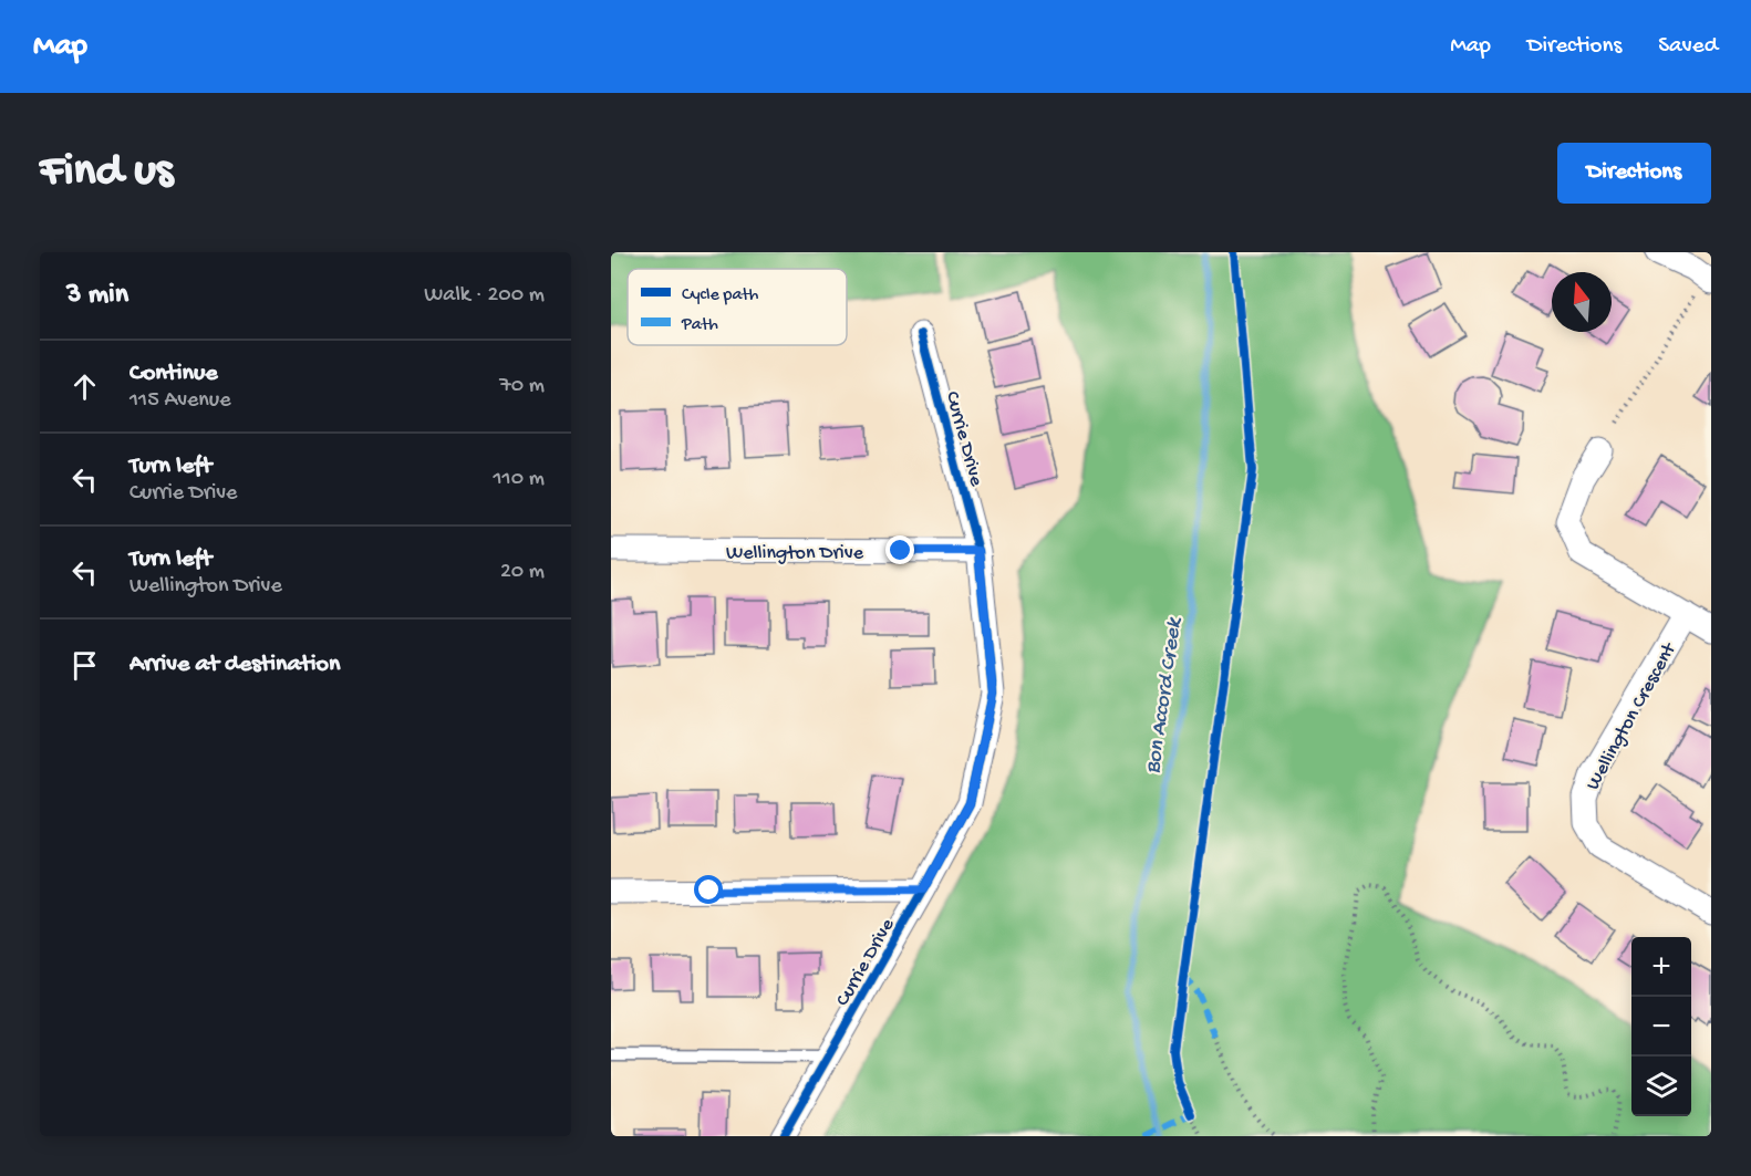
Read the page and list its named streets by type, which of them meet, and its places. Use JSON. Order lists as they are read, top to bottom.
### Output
{
  "streets": {
    "street": ["Currie Drive", "Wellington Drive", "Wellington Crescent"]
  },
  "crossings": [
    ["Currie Drive", "Wellington Drive"]
  ],
  "water": ["Bon Accord Creek"],
  "legend": ["Cycle path", "Path"],
  "north": "top",
  "page": {
    "header": "Map",
    "nav": ["Map", "Directions", "Saved"],
    "buttons": "Directions",
    "title": "Find us",
    "heading": ["3 min", "Walk · 200 m"],
    "list": [
      ["Continue", "115 Avenue", "70 m"],
      ["Turn left", "Currie Drive", "110 m"],
      ["Turn left", "Wellington Drive", "20 m"],
      "Arrive at destination"
    ],
    "map_buttons": ["+", "−"]
  }
}
